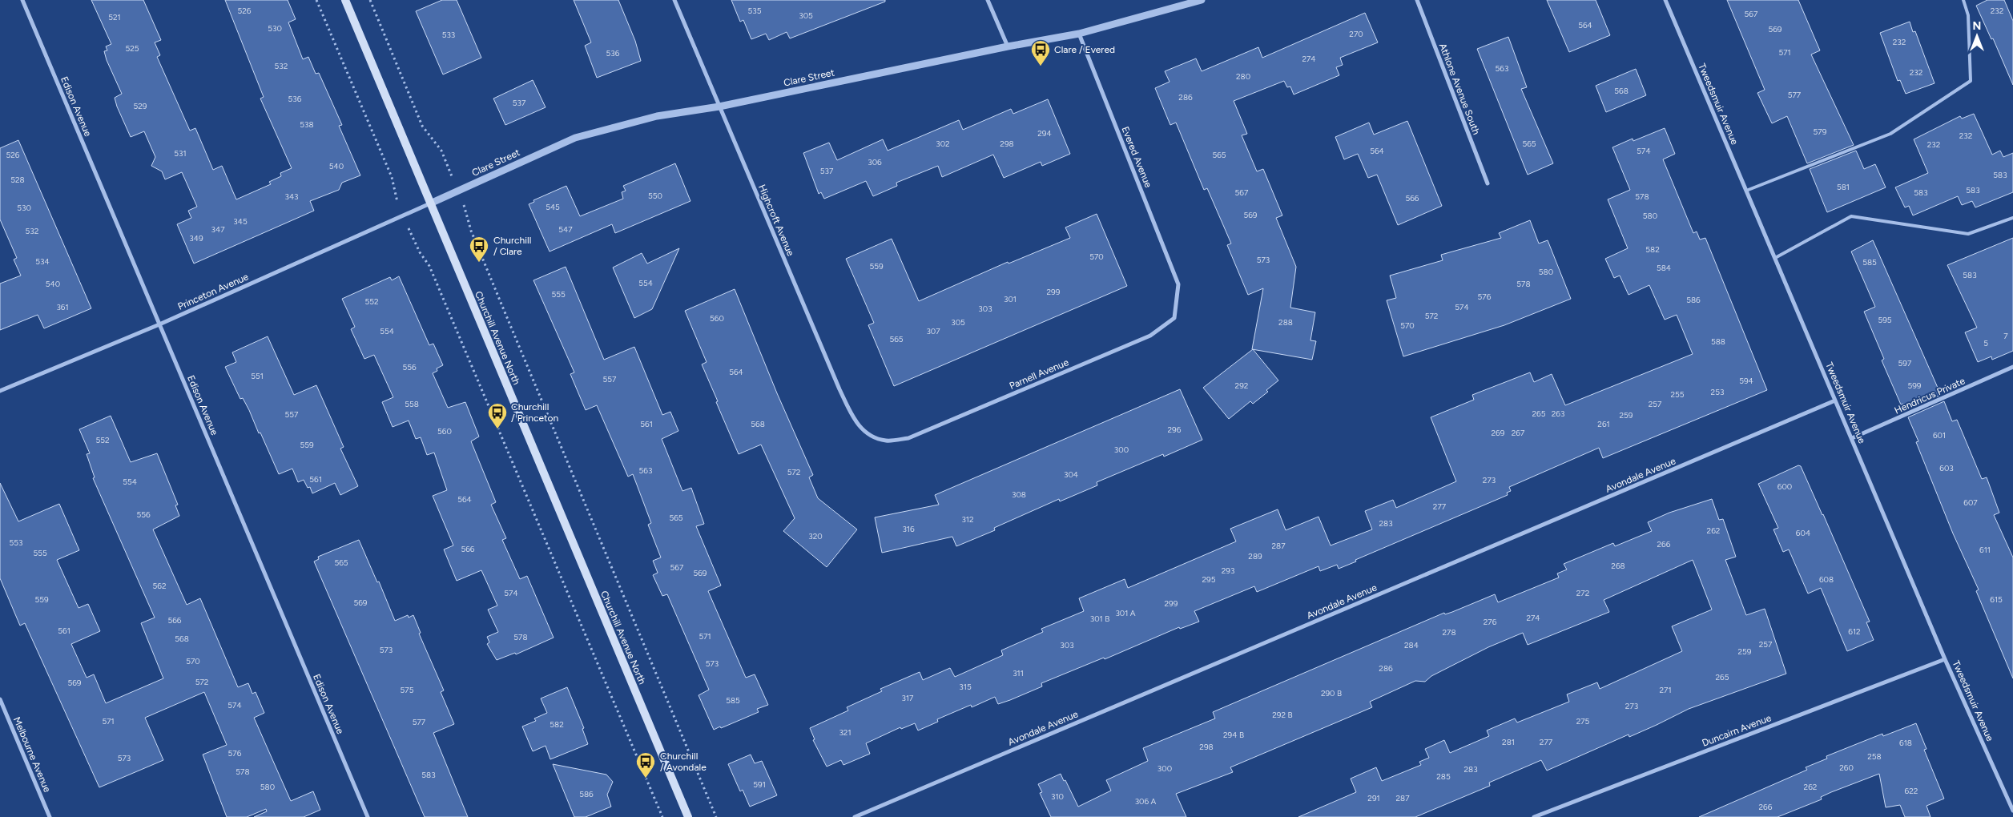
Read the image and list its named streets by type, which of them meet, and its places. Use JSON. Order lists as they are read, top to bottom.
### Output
{
  "streets": {
    "main road": ["Churchill Avenue North"],
    "street": [
      "Clare Street",
      "Athlone Avenue South",
      "Tweedsmuir Avenue",
      "Edison Avenue",
      "Evered Avenue",
      "Highcroft Avenue",
      "Princeton Avenue",
      "Parnell Avenue",
      "Hendricus Private",
      "Avondale Avenue",
      "Duncairn Avenue",
      "Melbourne Avenue"
    ]
  },
  "crossings": [
    ["Clare Street", "Evered Avenue"],
    ["Clare Street", "Highcroft Avenue"],
    ["Clare Street", "Princeton Avenue"],
    ["Clare Street", "Churchill Avenue North"],
    ["Tweedsmuir Avenue", "Hendricus Private"],
    ["Tweedsmuir Avenue", "Avondale Avenue"],
    ["Tweedsmuir Avenue", "Duncairn Avenue"],
    ["Edison Avenue", "Princeton Avenue"],
    ["Evered Avenue", "Parnell Avenue"],
    ["Highcroft Avenue", "Parnell Avenue"],
    ["Princeton Avenue", "Churchill Avenue North"]
  ],
  "places": {
    "bus stop": [
      "Clare / Evered",
      "Churchill / Clare",
      "Churchill / Princeton",
      "Churchill / Avondale"
    ]
  },
  "house_numbers": [
    "526",
    "535",
    "232",
    "567",
    "305",
    "521",
    "564",
    "530",
    "569",
    "270",
    "533",
    "232",
    "525",
    "571",
    "536",
    "274",
    "532",
    "563",
    "232",
    "280",
    "568",
    "577",
    "286",
    "536",
    "537",
    "529",
    "538",
    "579",
    "294",
    "232",
    "302",
    "298",
    "565",
    "232",
    "564",
    "574",
    "531",
    "526",
    "565",
    "306",
    "540",
    "537",
    "583",
    "528",
    "581",
    "583",
    "567",
    "583",
    "550",
    "343",
    "578",
    "566",
    "545",
    "530",
    "569",
    "580",
    "345",
    "347",
    "547",
    "532",
    "349",
    "582",
    "570",
    "573",
    "534",
    "585",
    "559",
    "584",
    "580",
    "583",
    "554",
    "540",
    "578",
    "299",
    "555",
    "576",
    "301",
    "586",
    "552",
    "361",
    "574",
    "303",
    "572",
    "560",
    "595",
    "305",
    "288",
    "570",
    "554",
    "307",
    "7",
    "565",
    "588",
    "5",
    "597",
    "556",
    "564",
    "551",
    "557",
    "594",
    "292",
    "599",
    "253",
    "255",
    "558",
    "257",
    "265",
    "263",
    "557",
    "259",
    "561",
    "568",
    "261",
    "296",
    "560",
    "269",
    "267",
    "601",
    "552",
    "559",
    "300",
    "603",
    "563",
    "572",
    "304",
    "561",
    "273",
    "554",
    "600",
    "308",
    "564",
    "607",
    "277",
    "556",
    "565",
    "312",
    "283",
    "316",
    "262",
    "604",
    "320",
    "553",
    "266",
    "287",
    "566",
    "611",
    "555",
    "289",
    "565",
    "268",
    "567",
    "293",
    "569",
    "295",
    "608",
    "562",
    "574",
    "272",
    "559",
    "615",
    "569",
    "299",
    "301 A",
    "274",
    "301 B",
    "566",
    "276",
    "561",
    "612",
    "278",
    "571",
    "578",
    "568",
    "257",
    "303",
    "284",
    "573",
    "259",
    "570",
    "573",
    "286",
    "311",
    "265",
    "572",
    "569",
    "315",
    "575",
    "271",
    "290 B",
    "317",
    "585",
    "574",
    "273",
    "292 B",
    "571",
    "275",
    "577",
    "582",
    "321",
    "294 B",
    "281",
    "277",
    "618",
    "298",
    "576",
    "258",
    "573",
    "260",
    "300",
    "283",
    "578",
    "583",
    "285",
    "591",
    "580",
    "262",
    "622",
    "586",
    "310",
    "291",
    "287",
    "306 A",
    "266"
  ],
  "north": "top"
}
